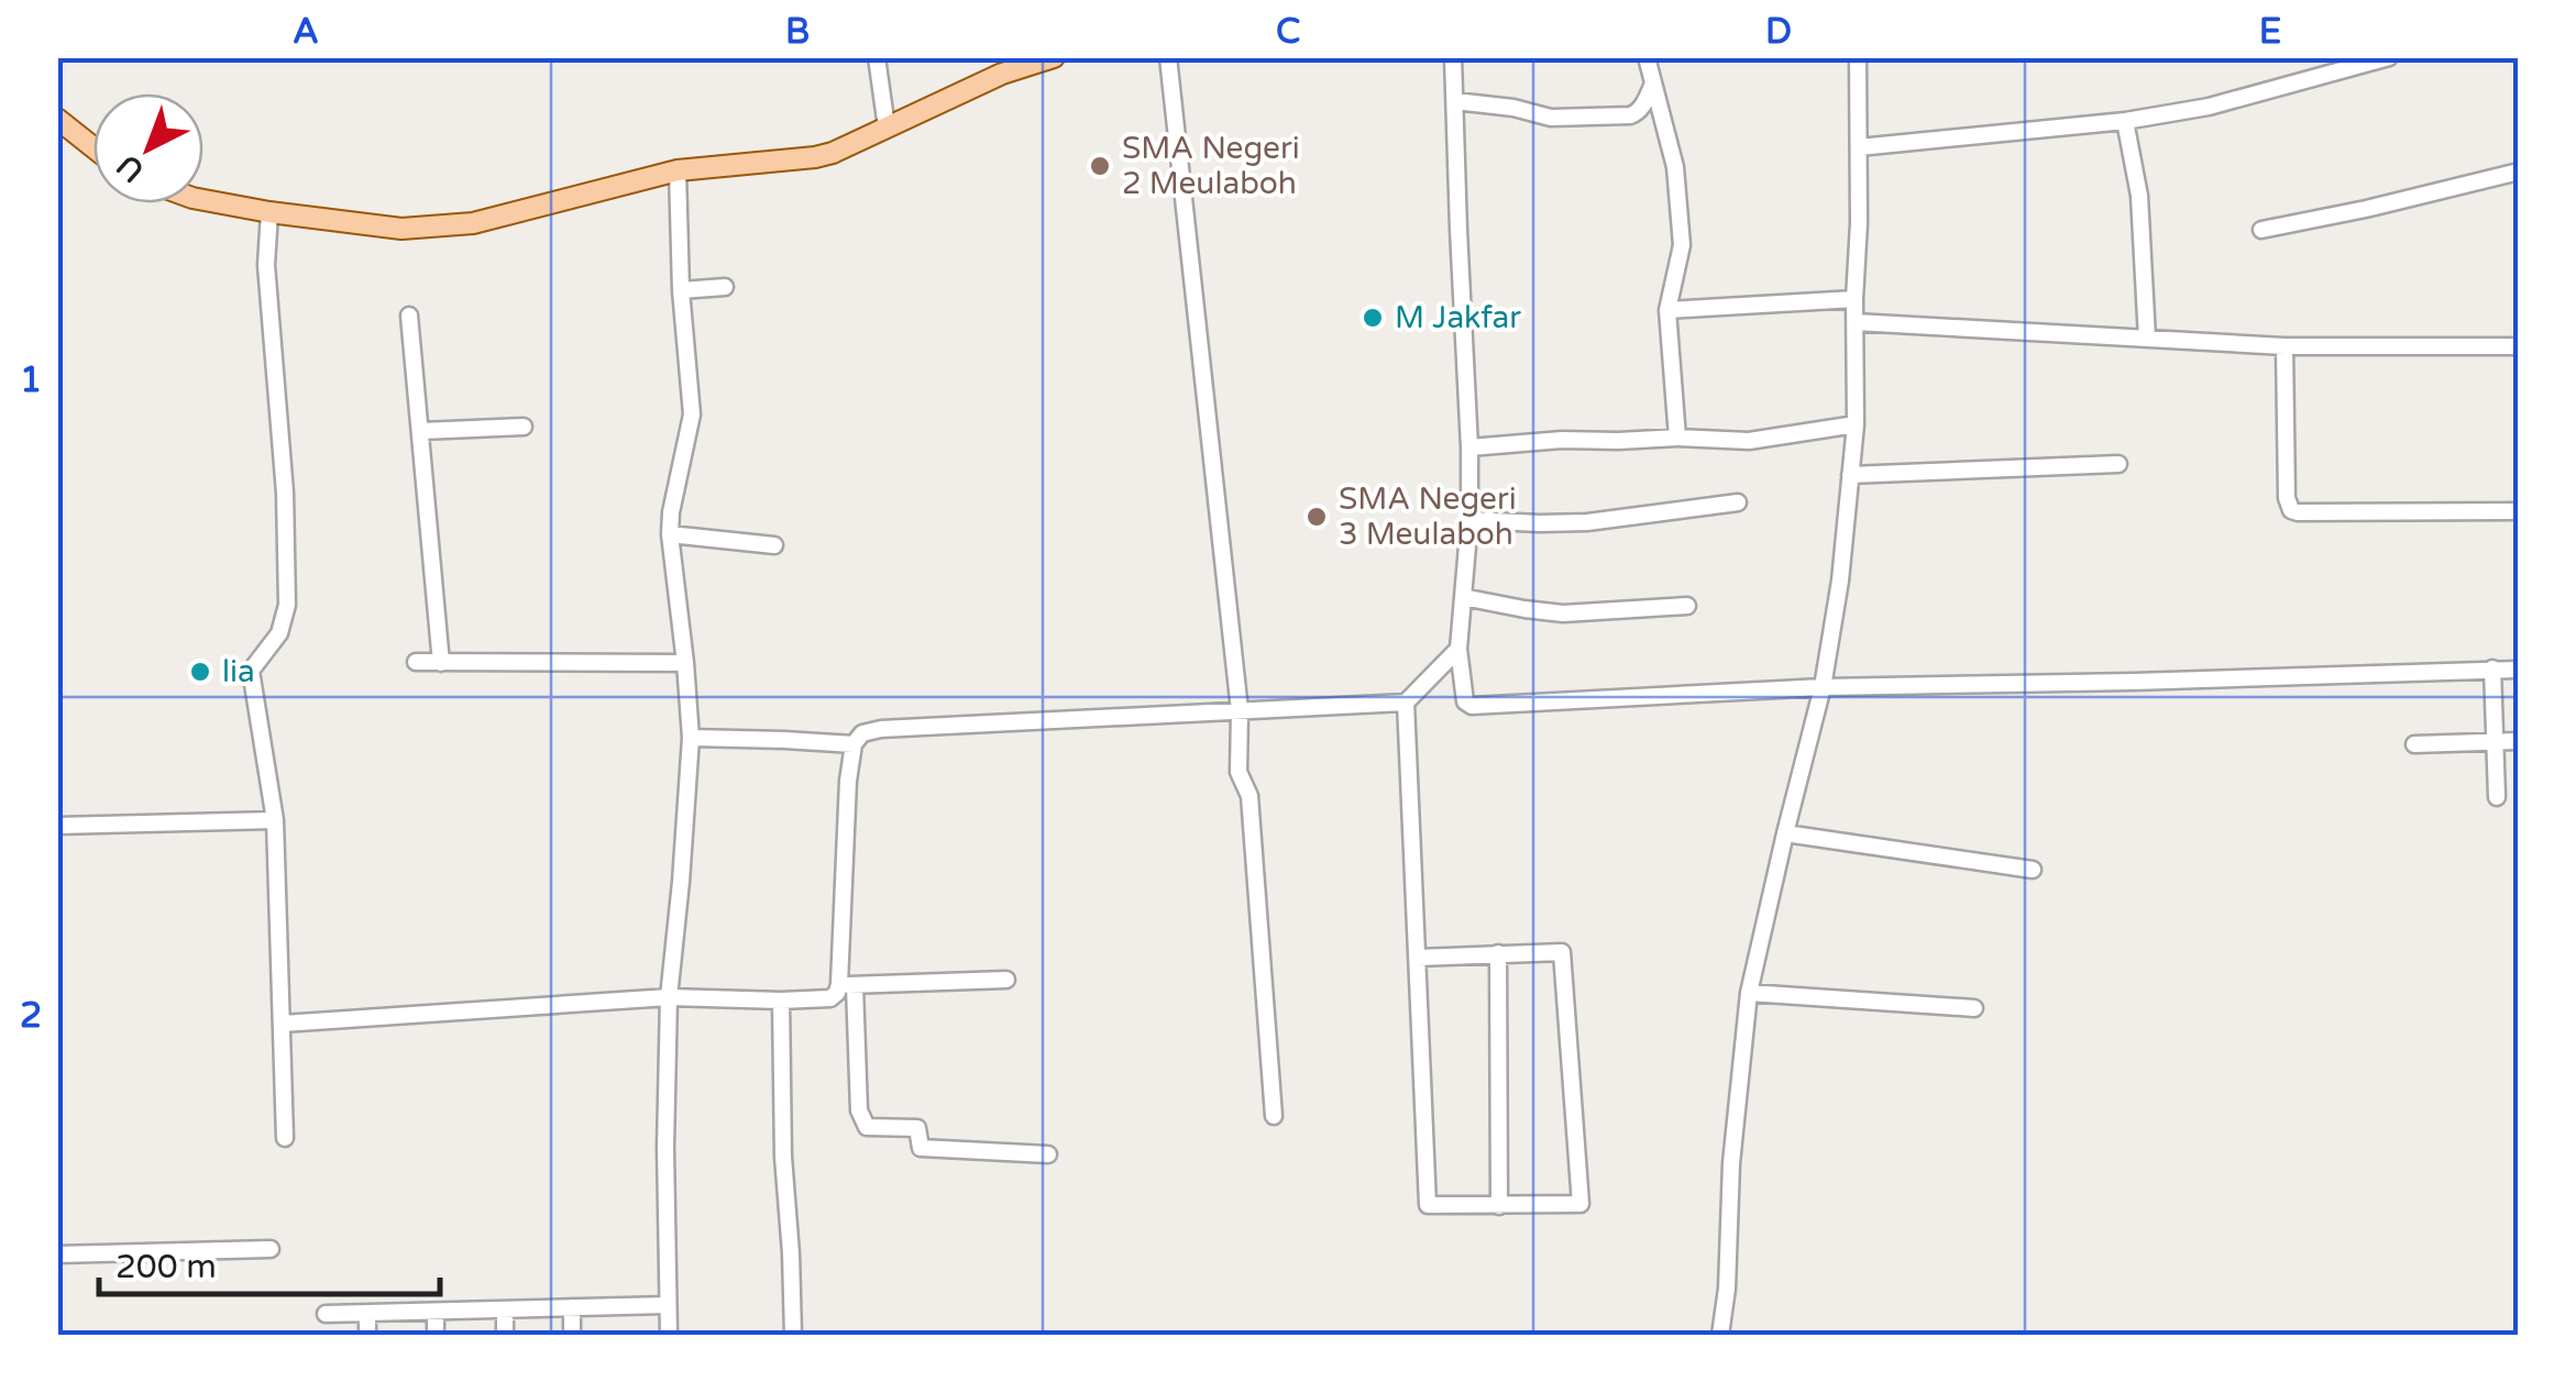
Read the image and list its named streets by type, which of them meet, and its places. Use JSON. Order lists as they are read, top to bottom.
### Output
{
  "places": [
    "SMA Negeri 2 Meulaboh",
    "M Jakfar",
    "SMA Negeri 3 Meulaboh",
    "lia"
  ],
  "scale_bar": "200 m",
  "north": "bottom left",
  "grid": {
    "columns": [
      "A",
      "B",
      "C",
      "D",
      "E"
    ],
    "rows": ["1", "2"]
  }
}
